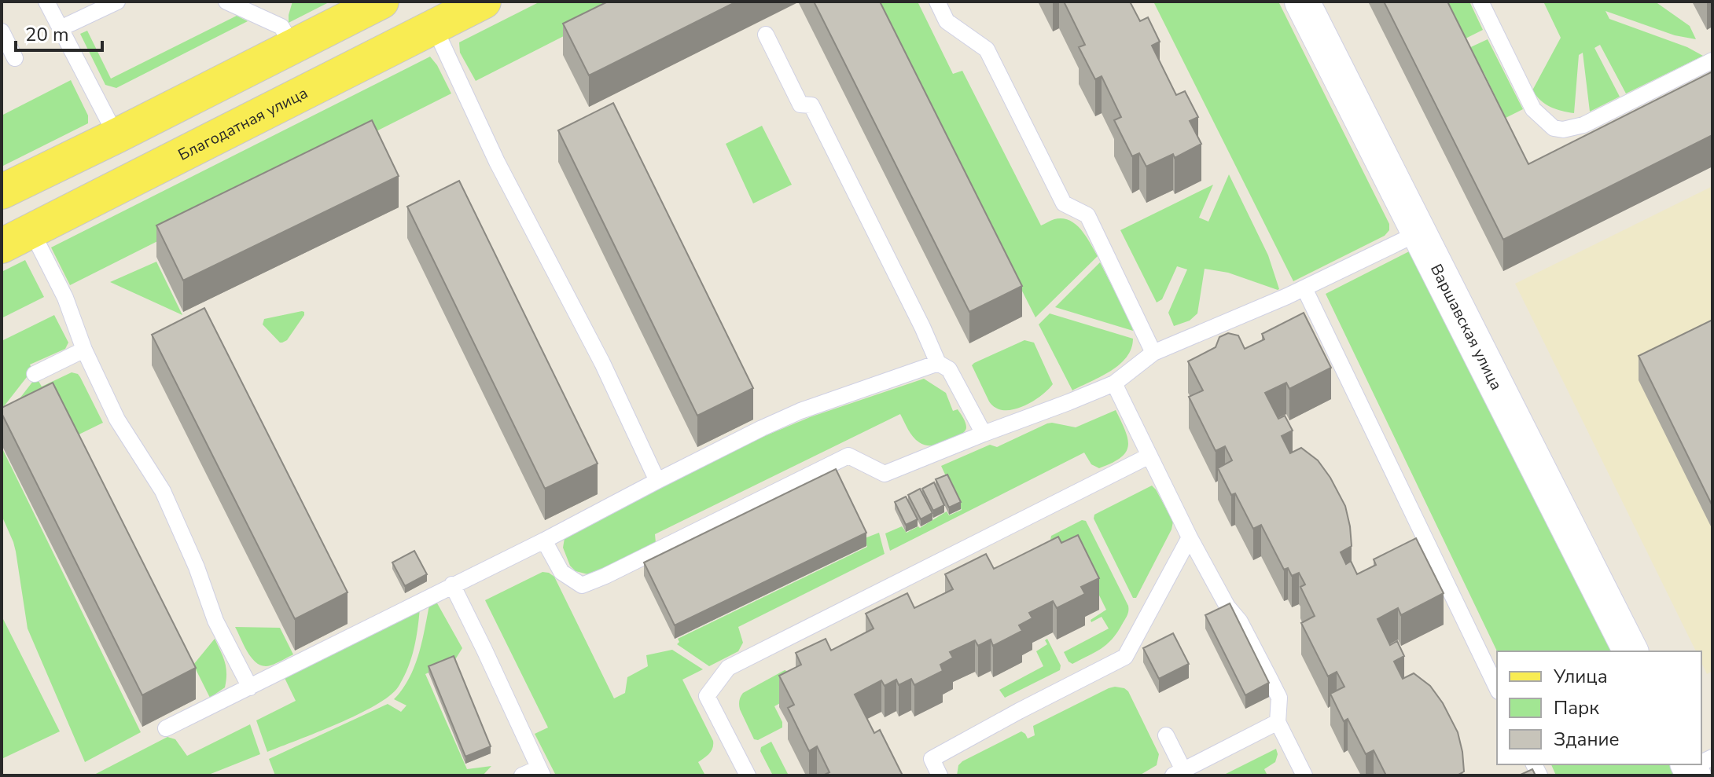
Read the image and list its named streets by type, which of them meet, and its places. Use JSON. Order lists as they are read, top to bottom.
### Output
{
  "streets": {
    "main road": ["Благодатная улица"],
    "street": ["Варшавская улица"]
  },
  "legend": ["Улица", "Парк", "Здание"],
  "scale_bar": "20 m"
}
